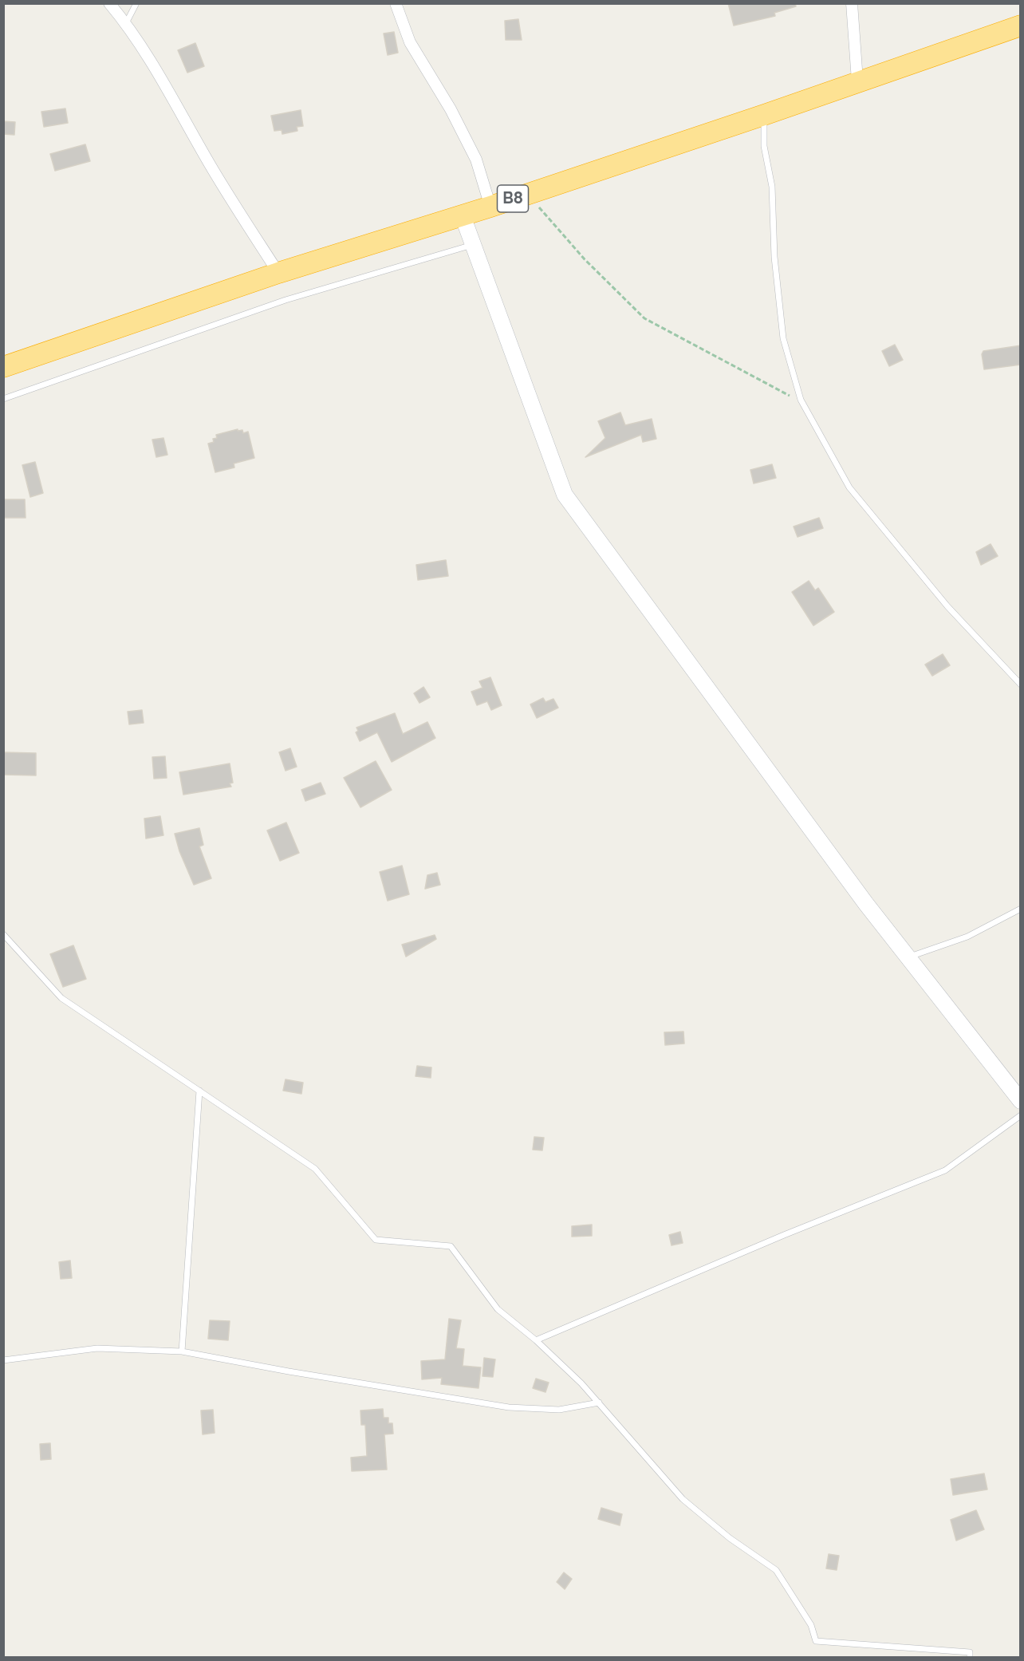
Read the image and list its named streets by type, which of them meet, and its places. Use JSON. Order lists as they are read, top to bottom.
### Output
{
  "streets": {
    "highway": ["B8"]
  }
}
